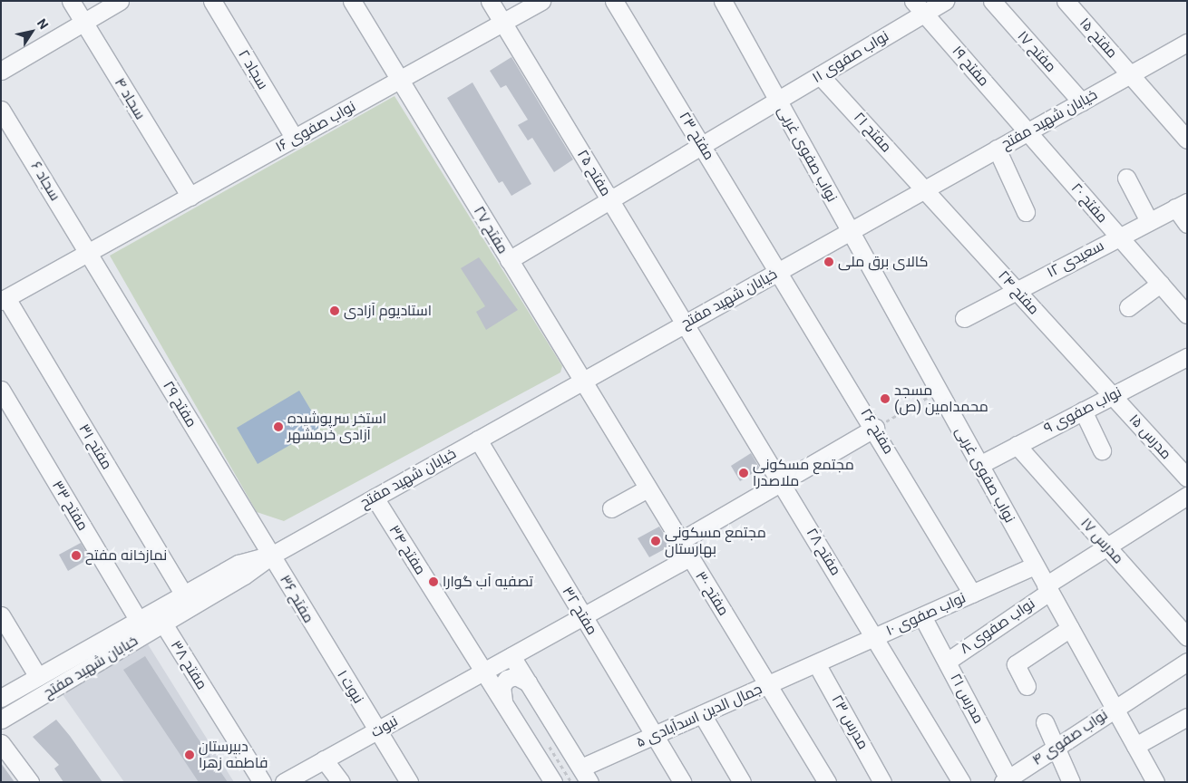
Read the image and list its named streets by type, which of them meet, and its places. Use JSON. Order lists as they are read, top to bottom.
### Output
{
  "streets": {
    "street": [
      "مفتح ۱۵",
      "مفتح ۱۷",
      "نواب صفوی ۱۱",
      "مفتح ۱۹",
      "سجاد ۲",
      "سجاد ۴",
      "خیابان شهید مفتح",
      "نواب صفوی ۱۶",
      "مفتح ۲۱",
      "مفتح ۲۳",
      "نواب صفوی غربی",
      "مفتح ۲۵",
      "سجاد ۶",
      "مفتح ۲۰",
      "مفتح ۲۷",
      "سعیدی ۱۲",
      "مفتح ۲۴",
      "مفتح ۲۹",
      "نواب صفوی ۹",
      "مفتح ۲۶",
      "مدرس ۱۵",
      "مفتح ۳۱",
      "مفتح ۳۳",
      "مدرس ۱۷",
      "مفتح ۳۴",
      "مفتح ۲۸",
      "مفتح ۳۰",
      "مفتح ۳۶",
      "مفتح ۳۲",
      "نواب صفوی ۱۰",
      "نواب صفوی ۸",
      "مفتح ۳۸",
      "نبوت ۱",
      "مدرس ۲۱",
      "جمال الدین اسدآبادی ۵",
      "مدرس ۲۳",
      "نبوت",
      "نواب صفوی ۴"
    ]
  },
  "crossings": [
    ["مفتح ۱۵", "خیابان شهید مفتح"],
    ["مفتح ۱۷", "خیابان شهید مفتح"],
    ["نواب صفوی ۱۱", "مفتح ۱۹"],
    ["نواب صفوی ۱۱", "مفتح ۲۱"],
    ["نواب صفوی ۱۱", "مفتح ۲۳"],
    ["نواب صفوی ۱۱", "نواب صفوی غربی"],
    ["نواب صفوی ۱۱", "مفتح ۲۵"],
    ["نواب صفوی ۱۱", "مفتح ۲۷"],
    ["مفتح ۱۹", "خیابان شهید مفتح"],
    ["مفتح ۱۹", "مفتح ۲۰"],
    ["سجاد ۲", "نواب صفوی ۱۶"],
    ["سجاد ۴", "نواب صفوی ۱۶"],
    ["خیابان شهید مفتح", "مفتح ۲۱"],
    ["خیابان شهید مفتح", "مفتح ۲۳"],
    ["خیابان شهید مفتح", "نواب صفوی غربی"],
    ["خیابان شهید مفتح", "مفتح ۲۵"],
    ["خیابان شهید مفتح", "مفتح ۲۰"],
    ["خیابان شهید مفتح", "مفتح ۲۷"],
    ["خیابان شهید مفتح", "مفتح ۲۴"],
    ["خیابان شهید مفتح", "مفتح ۲۹"],
    ["خیابان شهید مفتح", "مفتح ۲۶"],
    ["خیابان شهید مفتح", "مفتح ۳۱"],
    ["خیابان شهید مفتح", "مفتح ۳۳"],
    ["خیابان شهید مفتح", "مفتح ۳۴"],
    ["خیابان شهید مفتح", "مفتح ۲۸"],
    ["خیابان شهید مفتح", "مفتح ۳۰"],
    ["خیابان شهید مفتح", "مفتح ۳۶"],
    ["خیابان شهید مفتح", "مفتح ۳۲"],
    ["خیابان شهید مفتح", "مفتح ۳۸"],
    ["نواب صفوی ۱۶", "مفتح ۲۵"],
    ["نواب صفوی ۱۶", "سجاد ۶"],
    ["نواب صفوی ۱۶", "مفتح ۲۷"],
    ["نواب صفوی ۱۶", "مفتح ۲۹"],
    ["نواب صفوی ۱۶", "مفتح ۳۱"],
    ["مفتح ۲۱", "مفتح ۲۴"],
    ["مفتح ۲۳", "مفتح ۲۶"],
    ["نواب صفوی غربی", "نواب صفوی ۹"],
    ["نواب صفوی غربی", "نواب صفوی ۱۰"],
    ["نواب صفوی غربی", "نواب صفوی ۸"],
    ["نواب صفوی غربی", "نواب صفوی ۴"],
    ["مفتح ۲۵", "مفتح ۲۸"],
    ["سجاد ۶", "مفتح ۲۹"],
    ["مفتح ۲۰", "سعیدی ۱۲"],
    ["مفتح ۲۷", "مفتح ۳۰"],
    ["سعیدی ۱۲", "مفتح ۲۴"],
    ["مفتح ۲۴", "نواب صفوی ۹"],
    ["مفتح ۲۴", "مدرس ۱۵"],
    ["مفتح ۲۹", "مفتح ۳۶"],
    ["نواب صفوی ۹", "مدرس ۱۵"],
    ["نواب صفوی ۹", "مدرس ۱۷"],
    ["مفتح ۲۶", "نواب صفوی ۱۰"],
    ["مدرس ۱۷", "نواب صفوی ۸"],
    ["مفتح ۳۴", "نبوت"],
    ["مفتح ۲۸", "نواب صفوی ۱۰"],
    ["مفتح ۳۰", "جمال الدین اسدآبادی ۵"],
    ["مفتح ۳۰", "نبوت"],
    ["مفتح ۳۶", "نبوت ۱"],
    ["مفتح ۳۲", "جمال الدین اسدآبادی ۵"],
    ["مفتح ۳۲", "نبوت"],
    ["نواب صفوی ۱۰", "مدرس ۲۱"],
    ["نواب صفوی ۱۰", "جمال الدین اسدآبادی ۵"],
    ["نواب صفوی ۱۰", "مدرس ۲۳"],
    ["نواب صفوی ۸", "مدرس ۲۱"],
    ["نبوت ۱", "نبوت"],
    ["مدرس ۲۱", "نواب صفوی ۴"],
    ["جمال الدین اسدآبادی ۵", "مدرس ۲۳"]
  ],
  "places": [
    "کالای برق ملی",
    "استادیوم آزادی",
    "مسجد محمدامین (ص)",
    "استخر سرپوشیده آزادی خرمشهر",
    "مجتمع مسکونی ملاصدرا",
    "مجتمع مسکونی بهارستان",
    "نمازخانه مفتح",
    "تصفیه آب گوارا",
    "دبیرستان فاطمه زهرا"
  ],
  "north": "top right"
}
